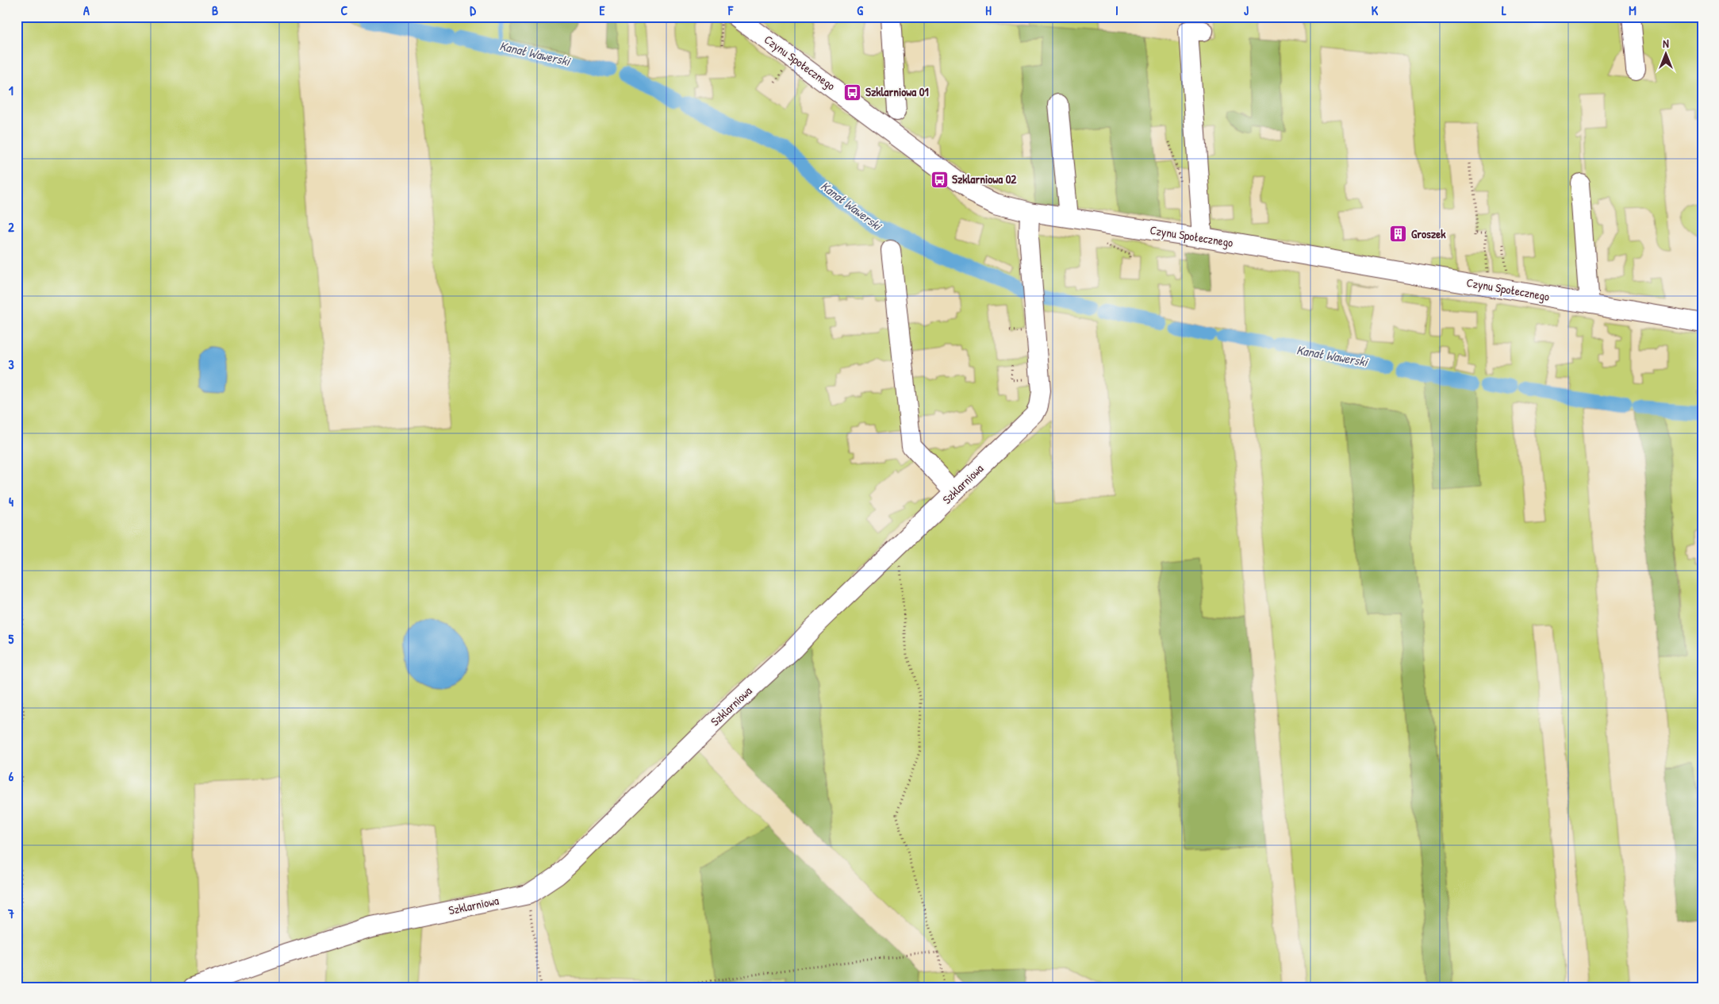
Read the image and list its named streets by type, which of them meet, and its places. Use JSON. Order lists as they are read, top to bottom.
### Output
{
  "streets": {
    "street": ["Czynu Społecznego", "Szklarniowa"]
  },
  "crossings": [
    ["Czynu Społecznego", "Szklarniowa"]
  ],
  "water": ["Kanał Wawerski"],
  "places": {
    "bus stop": ["Szklarniowa 01", "Szklarniowa 02"],
    "building": ["Groszek"]
  },
  "north": "top",
  "grid": {
    "columns": [
      "A",
      "B",
      "C",
      "D",
      "E",
      "F",
      "G",
      "H",
      "I",
      "J",
      "K",
      "L",
      "M"
    ],
    "rows": [
      "1",
      "2",
      "3",
      "4",
      "5",
      "6",
      "7"
    ]
  }
}
